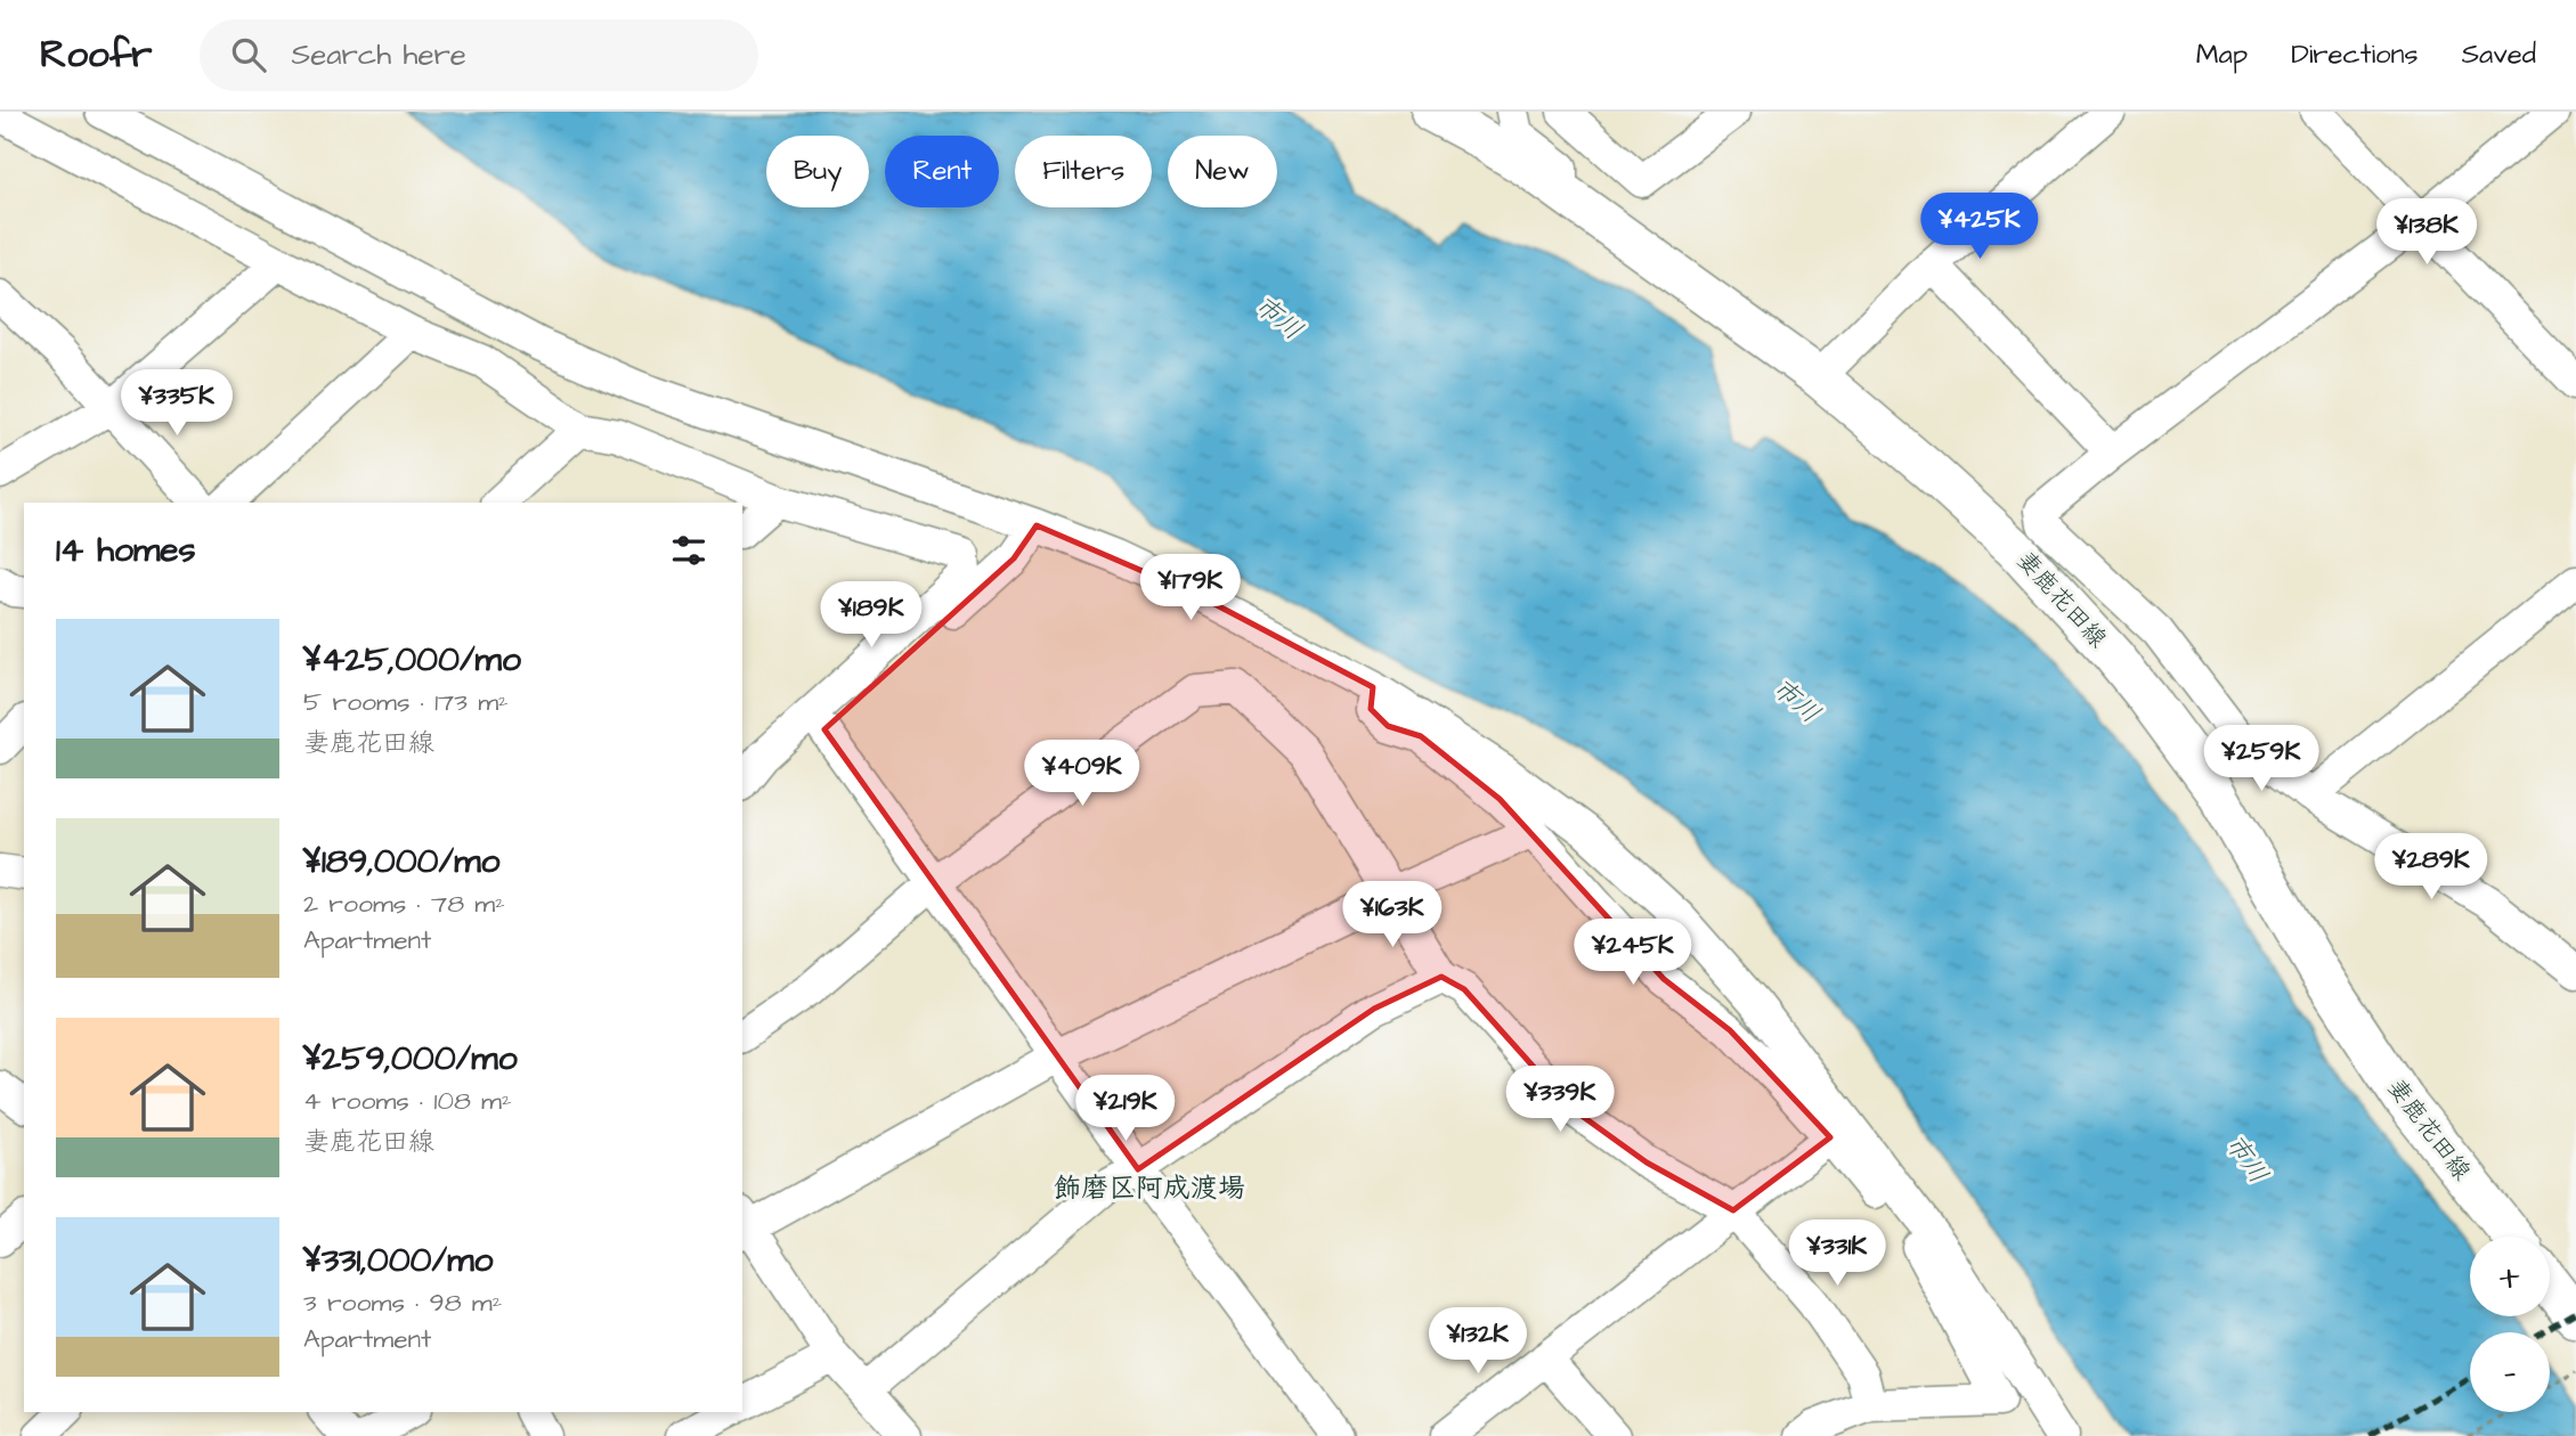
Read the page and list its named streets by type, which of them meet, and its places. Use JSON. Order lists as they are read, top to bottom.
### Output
{
  "streets": {
    "main road": ["妻鹿花田線"]
  },
  "districts": ["飾磨区阿成渡場"],
  "water": ["市川"],
  "page": {
    "header": "Roofr",
    "search": "Search here",
    "nav": ["Map", "Directions", "Saved"],
    "chip": [
      "Buy",
      "Rent",
      "Filters",
      "New"
    ],
    "price": [
      "¥425K",
      "¥138K",
      "¥335K",
      "¥179K",
      "¥189K",
      "¥259K",
      "¥409K",
      "¥289K",
      "¥163K",
      "¥245K",
      "¥339K",
      "¥219K",
      "¥331K",
      "¥132K"
    ],
    "heading": "14 homes",
    "list": [
      {
        "name": "¥425,000/mo",
        "note": "5 rooms · 173 m² · 妻鹿花田線"
      },
      {
        "name": "¥189,000/mo",
        "note": "2 rooms · 78 m² · Apartment"
      },
      {
        "name": "¥259,000/mo",
        "note": "4 rooms · 108 m² · 妻鹿花田線"
      },
      {
        "name": "¥331,000/mo",
        "note": "3 rooms · 98 m² · Apartment"
      }
    ],
    "map_buttons": ["+", "−"]
  }
}
